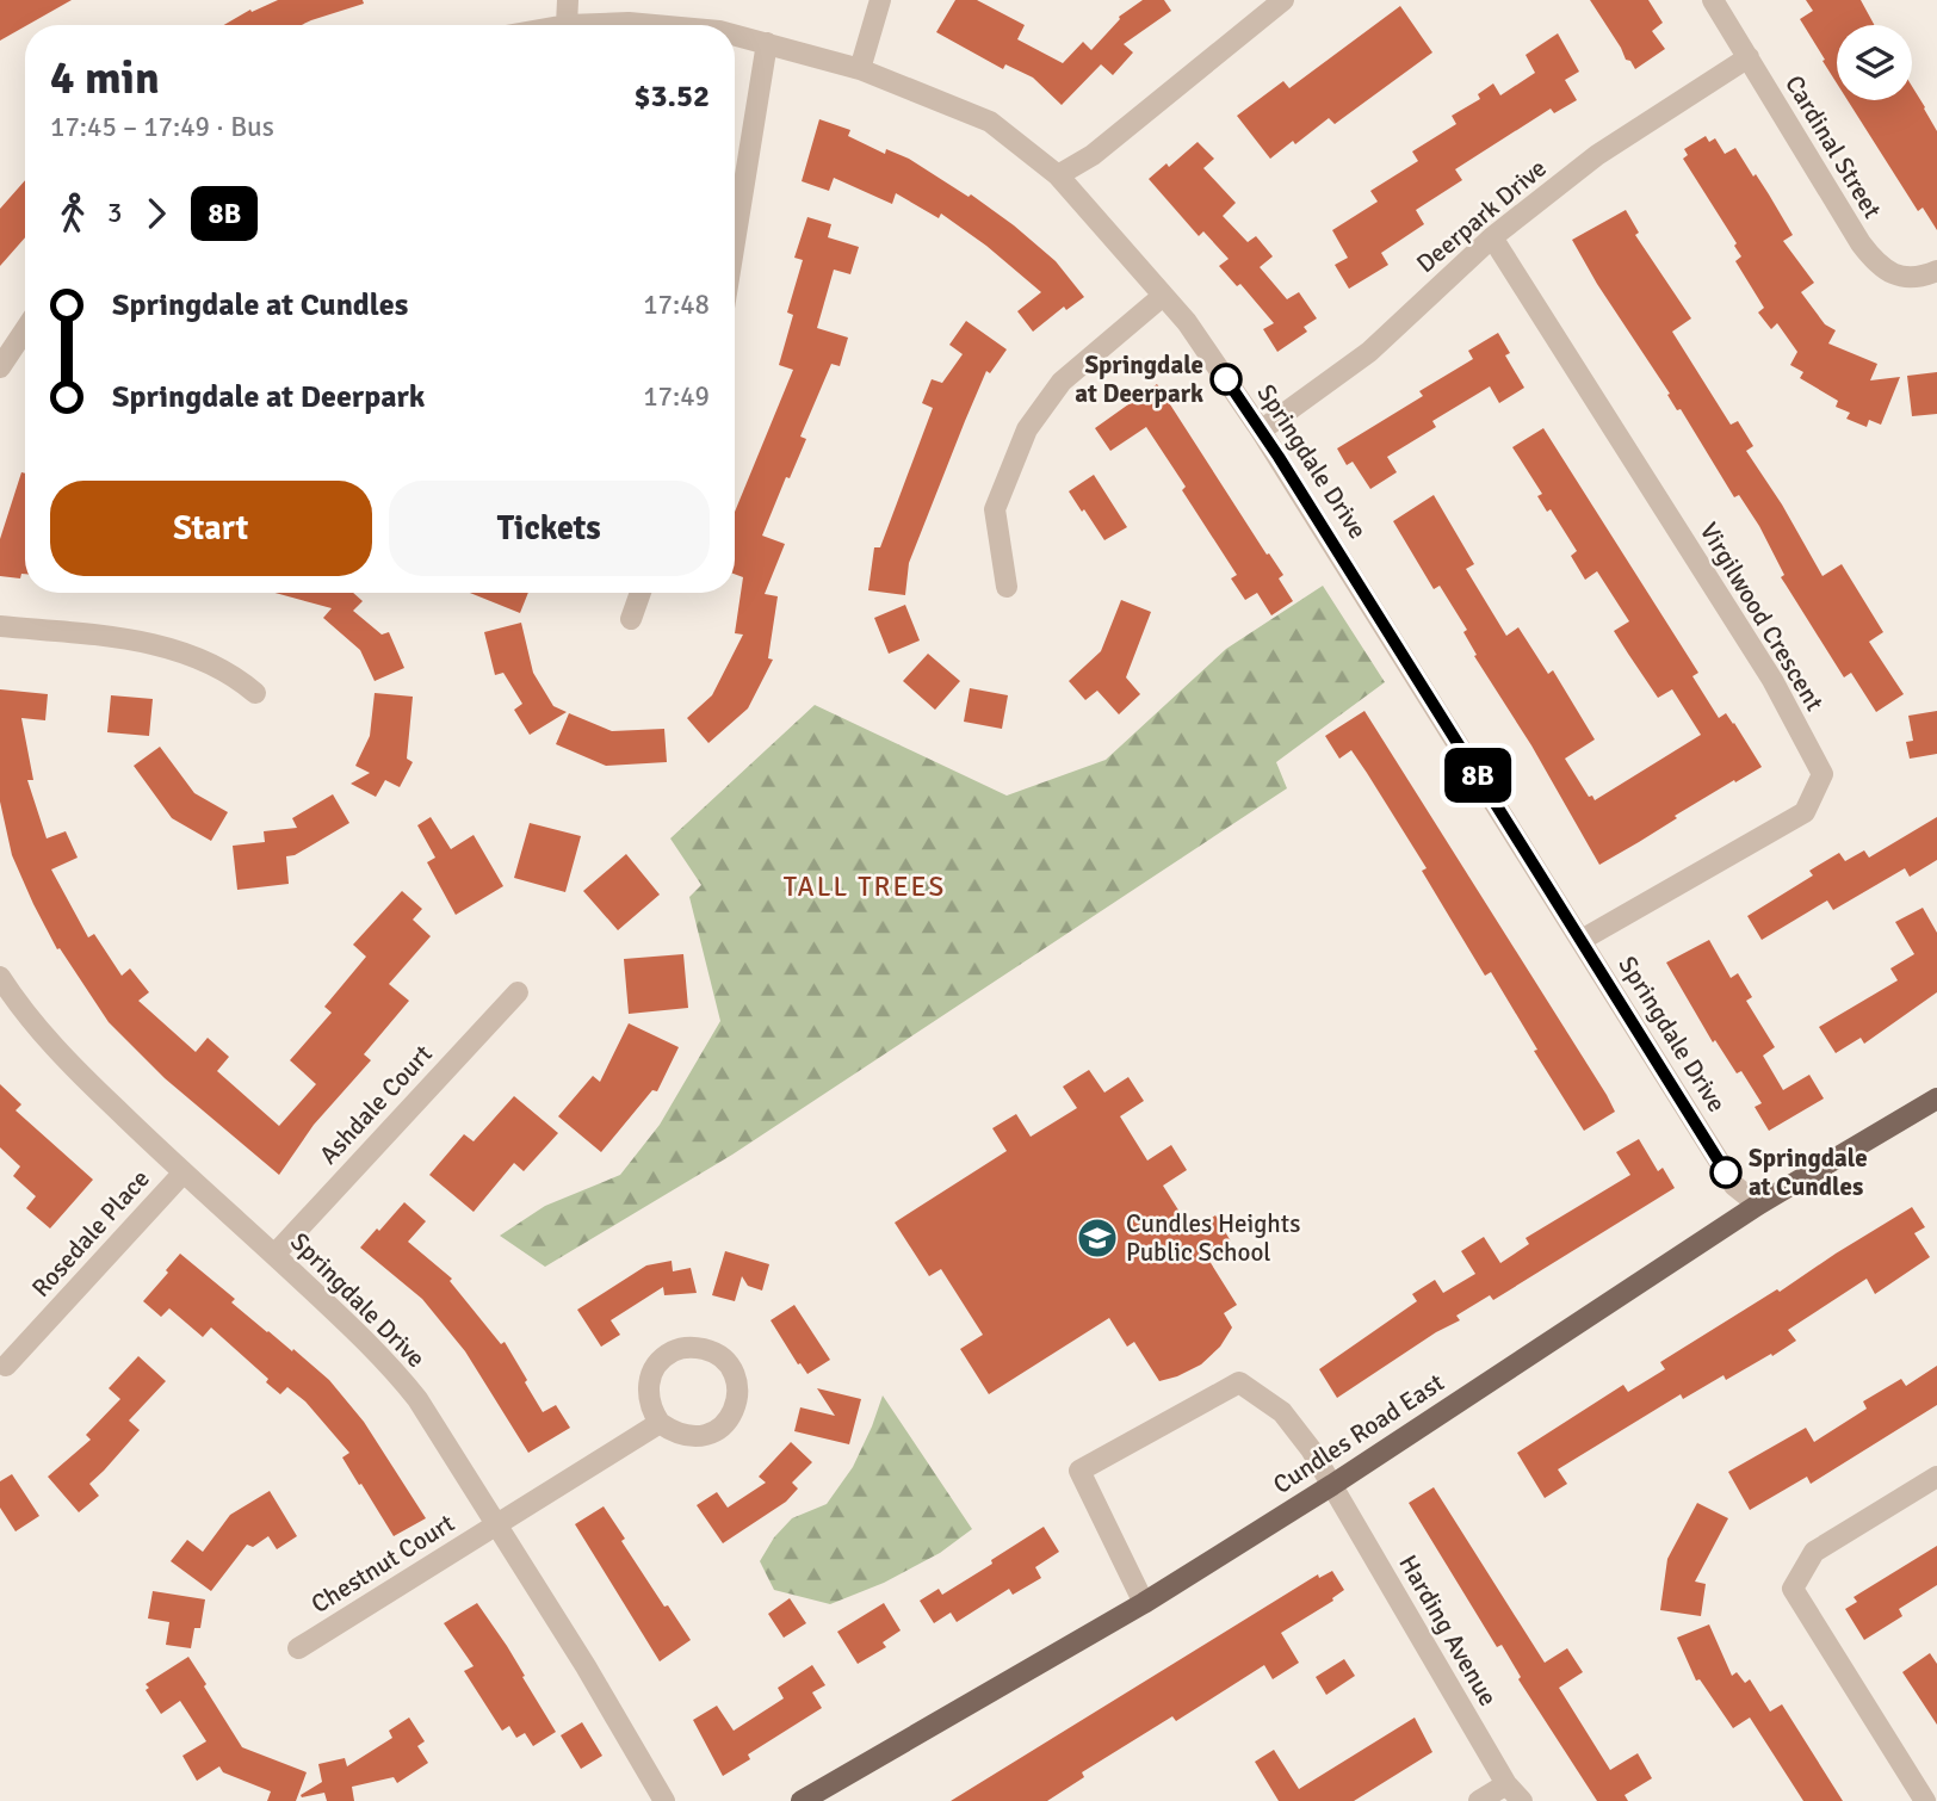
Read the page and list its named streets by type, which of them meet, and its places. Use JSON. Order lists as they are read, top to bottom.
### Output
{
  "streets": {
    "main road": ["Cundles Road East"],
    "street": [
      "Cardinal Street",
      "Deerpark Drive",
      "Springdale Drive",
      "Virgilwood Crescent",
      "Ashdale Court",
      "Rosedale Place",
      "Chestnut Court",
      "Harding Avenue"
    ]
  },
  "crossings": [
    ["Cardinal Street", "Deerpark Drive"],
    ["Deerpark Drive", "Springdale Drive"],
    ["Deerpark Drive", "Virgilwood Crescent"],
    ["Springdale Drive", "Virgilwood Crescent"],
    ["Springdale Drive", "Ashdale Court"],
    ["Springdale Drive", "Rosedale Place"],
    ["Springdale Drive", "Cundles Road East"],
    ["Springdale Drive", "Chestnut Court"],
    ["Cundles Road East", "Harding Avenue"]
  ],
  "districts": ["TALL TREES"],
  "places": {
    "other": ["Springdale at Deerpark", "Springdale at Cundles"],
    "school or university": ["Cundles Heights Public School"]
  },
  "lines": ["bus line 8B"],
  "page": {
    "on_map": "8B",
    "heading": ["4 min", "17:45 – 17:49 · Bus", "$3.52"],
    "legs": ["3", "8B"],
    "list": [
      {
        "name": "Springdale at Cundles",
        "value": "17:48"
      },
      {
        "name": "Springdale at Deerpark",
        "value": "17:49"
      }
    ],
    "buttons": ["Start", "Tickets"]
  }
}
